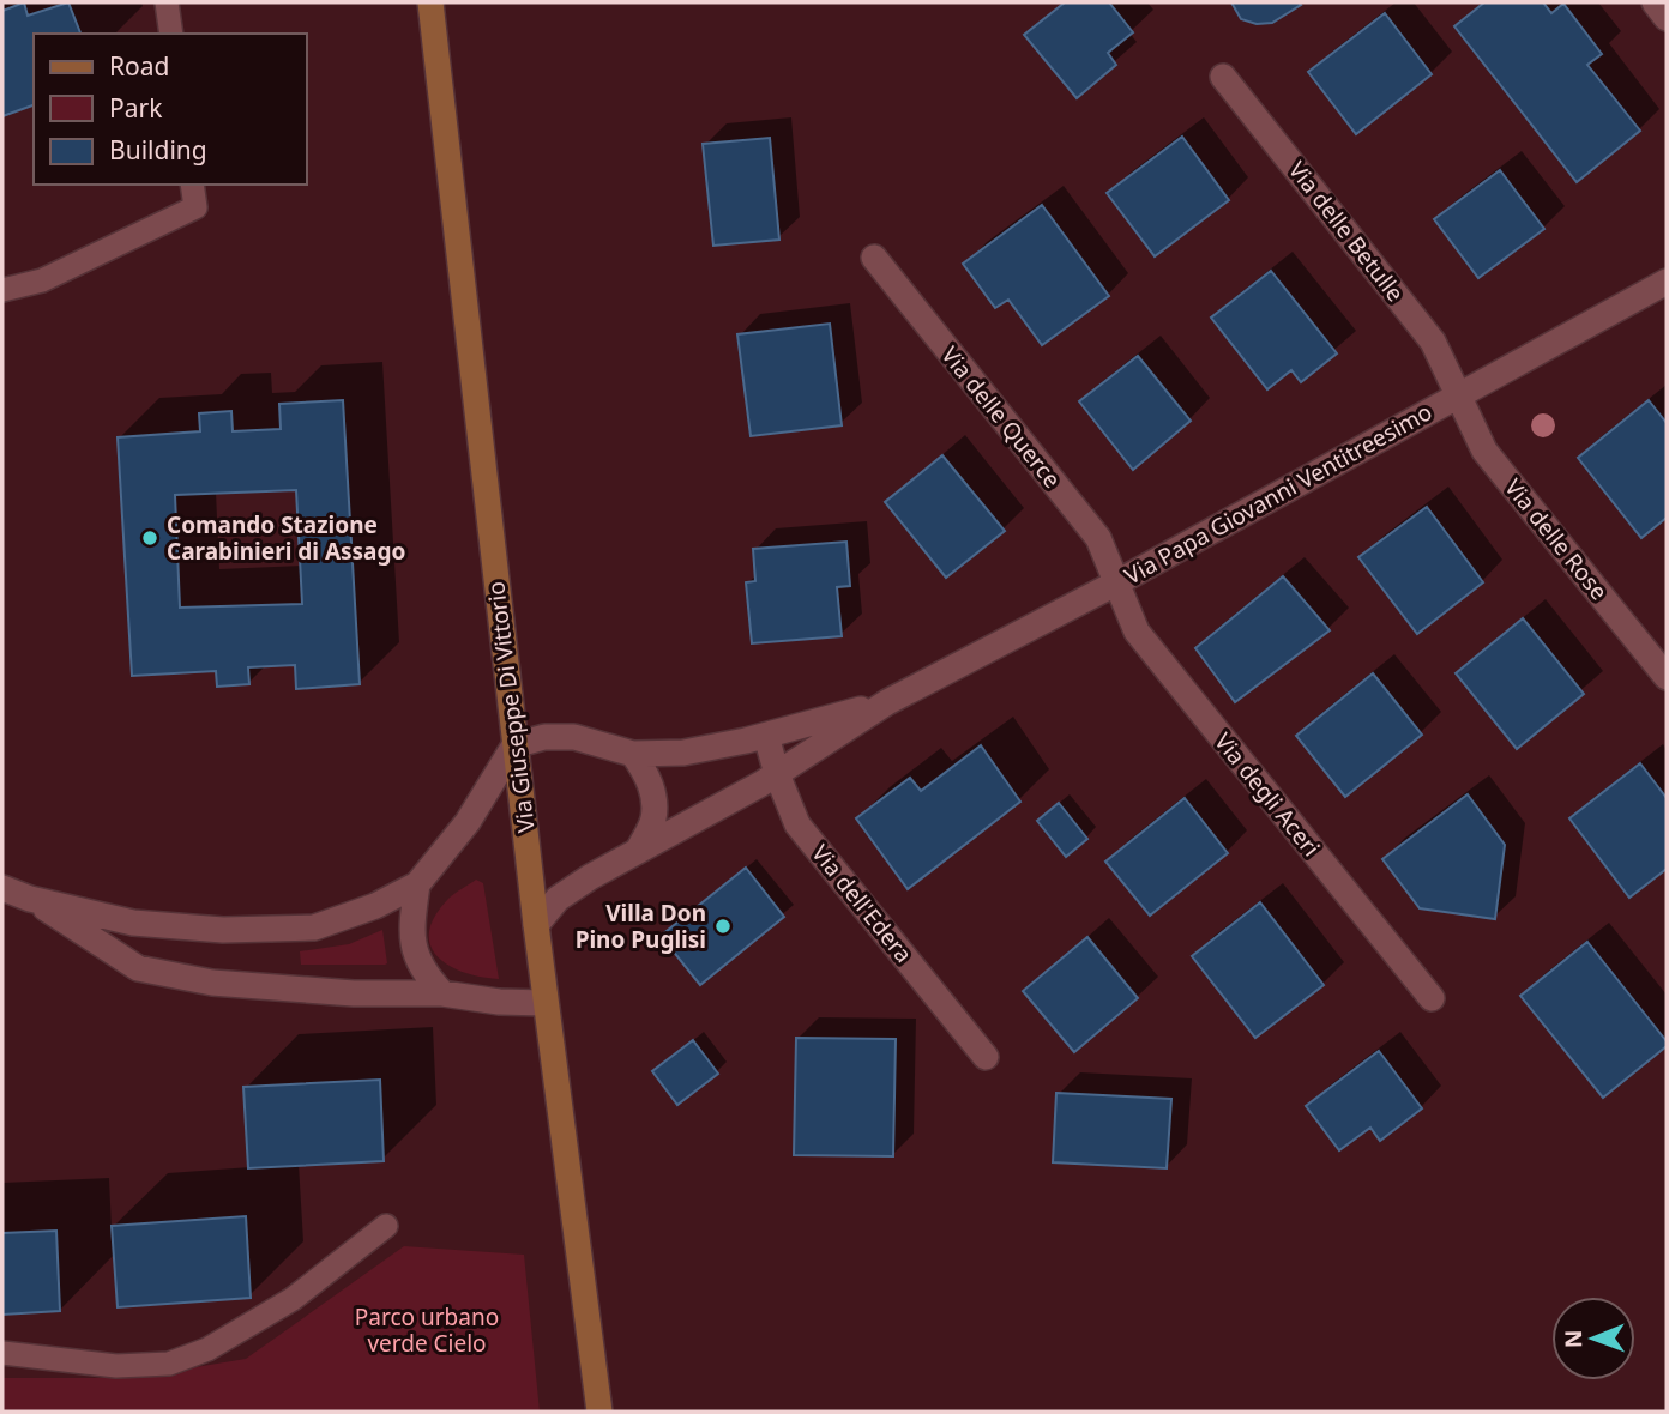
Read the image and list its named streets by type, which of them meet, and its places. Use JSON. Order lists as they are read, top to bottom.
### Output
{
  "streets": {
    "main road": ["Via Giuseppe Di Vittorio"],
    "street": [
      "Via delle Betulle",
      "Via delle Querce",
      "Via Papa Giovanni Ventitreesimo",
      "Via delle Rose",
      "Via degli Aceri",
      "Via dell'Edera"
    ]
  },
  "crossings": [
    ["Via delle Betulle", "Via Papa Giovanni Ventitreesimo"],
    ["Via delle Betulle", "Via delle Rose"],
    ["Via delle Querce", "Via Papa Giovanni Ventitreesimo"],
    ["Via delle Querce", "Via degli Aceri"],
    ["Via Papa Giovanni Ventitreesimo", "Via delle Rose"],
    ["Via Papa Giovanni Ventitreesimo", "Via Giuseppe Di Vittorio"],
    ["Via Papa Giovanni Ventitreesimo", "Via degli Aceri"],
    ["Via Papa Giovanni Ventitreesimo", "Via dell'Edera"]
  ],
  "parks": ["Parco urbano verde Cielo"],
  "places": ["Comando Stazione Carabinieri di Assago", "Villa Don Pino Puglisi"],
  "legend": ["Road", "Park", "Building"],
  "north": "left"
}
